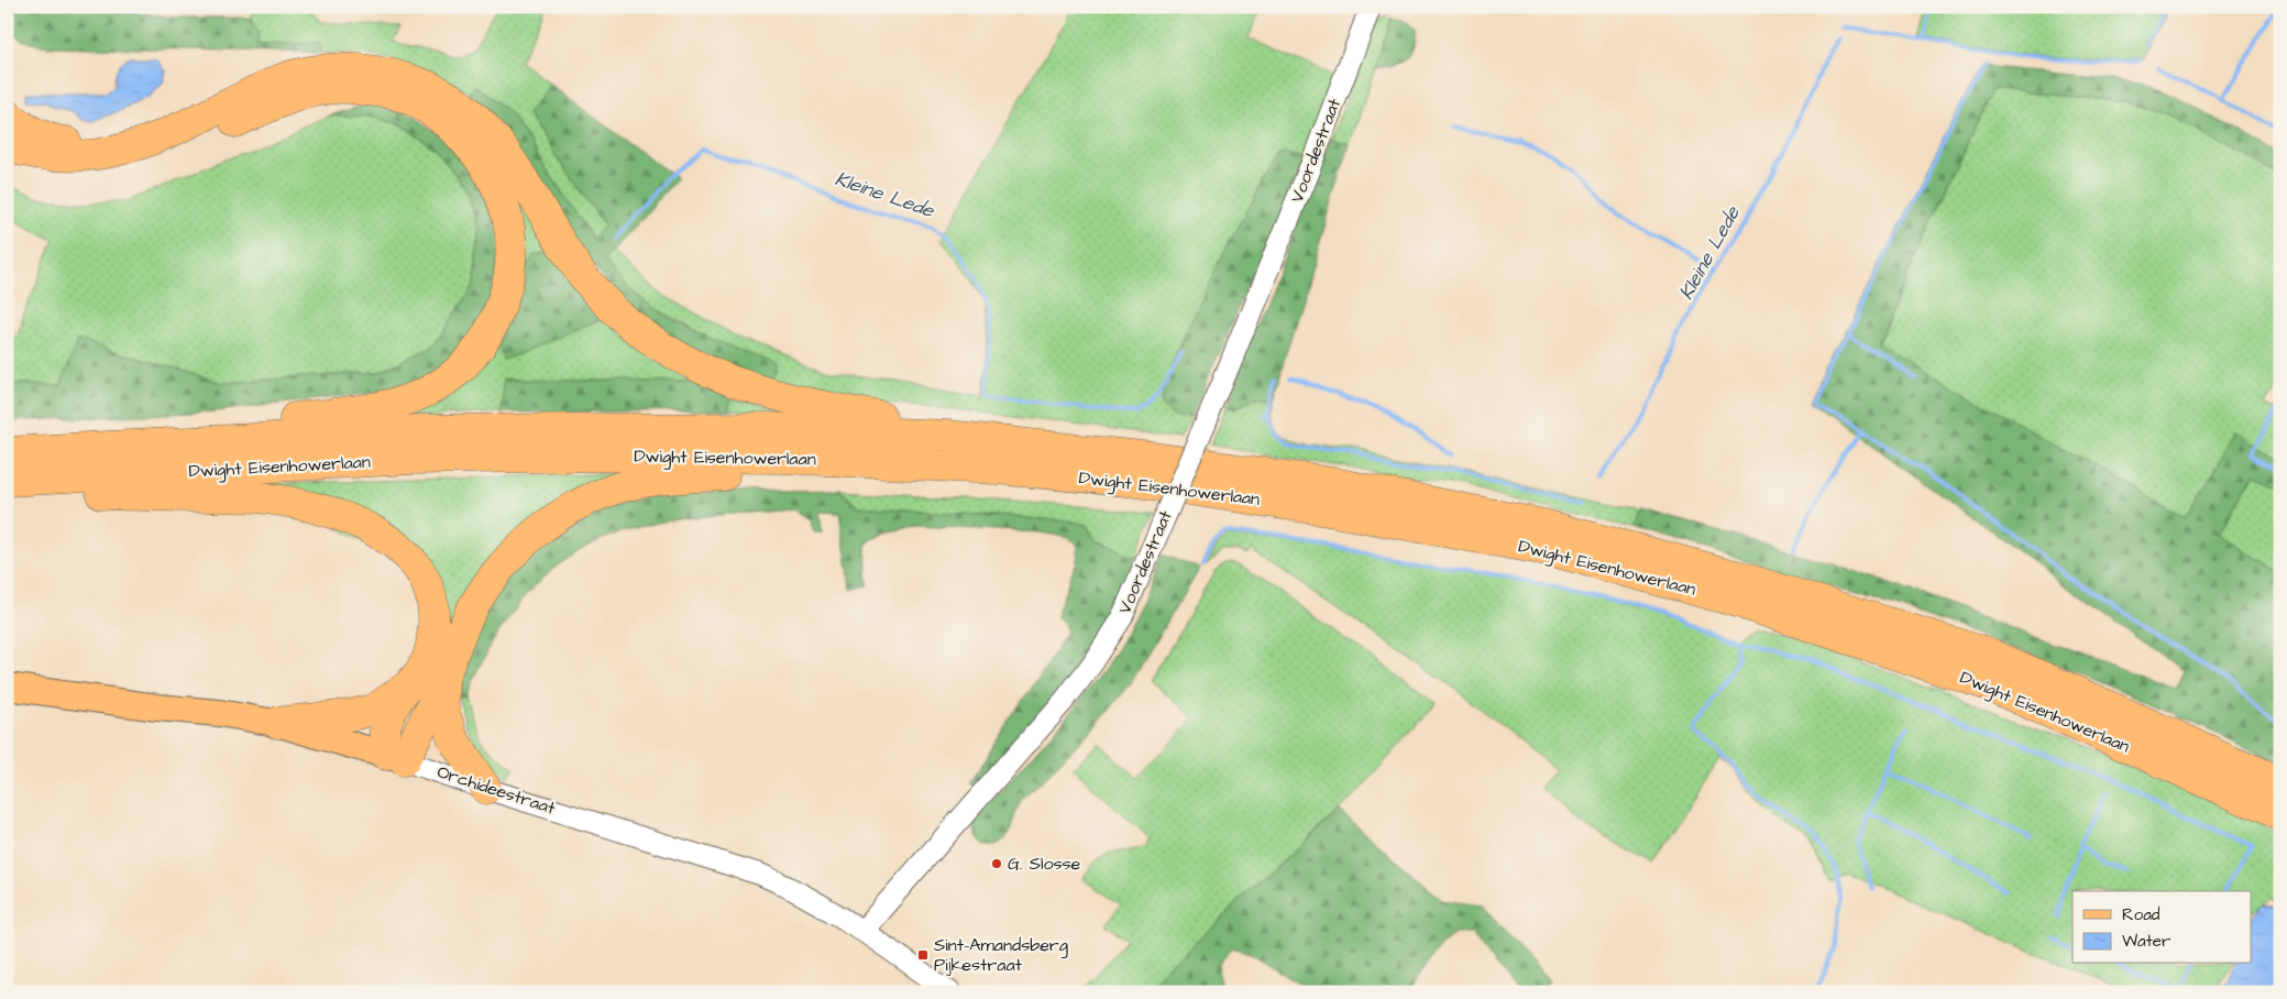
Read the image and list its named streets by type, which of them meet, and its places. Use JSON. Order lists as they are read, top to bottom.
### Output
{
  "streets": {
    "highway": ["Dwight Eisenhowerlaan"],
    "main road": ["Orchideestraat"],
    "street": ["Voordestraat"]
  },
  "crossings": [
    ["Voordestraat", "Orchideestraat"]
  ],
  "water": ["Kleine Lede"],
  "places": {
    "other": ["G. Slosse"],
    "transit": ["Sint-Amandsberg Pijkestraat"]
  },
  "legend": ["Road", "Water"]
}
